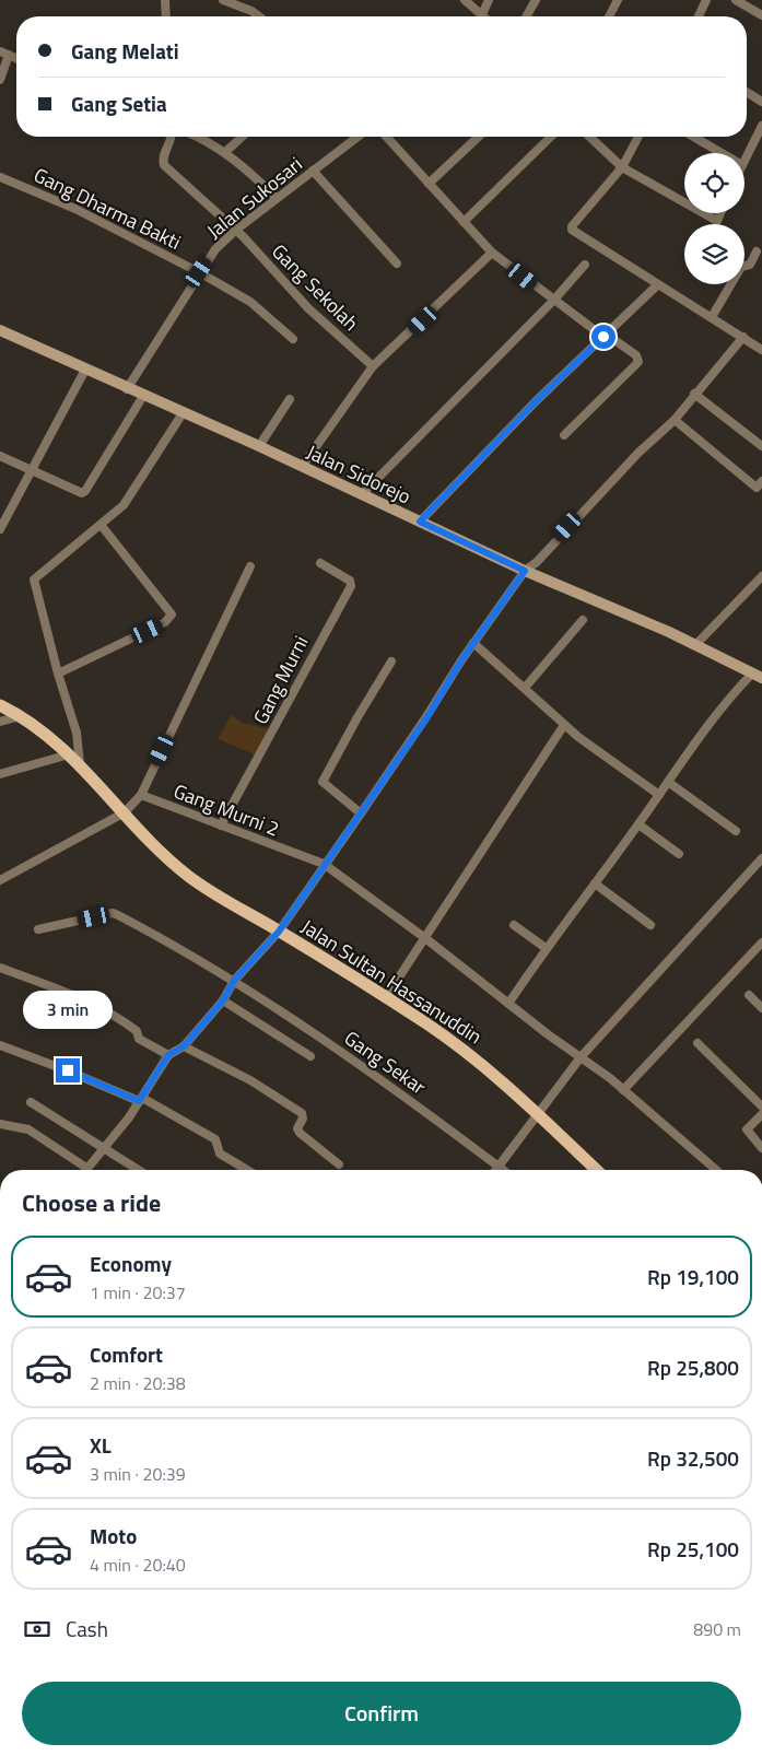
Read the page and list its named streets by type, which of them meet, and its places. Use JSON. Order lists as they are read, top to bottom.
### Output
{
  "streets": {
    "main road": ["Jalan Sultan Hassanuddin"],
    "street": [
      "Jalan Sukosari",
      "Gang Dharma Bakti",
      "Gang Sekolah",
      "Jalan Sidorejo",
      "Gang Murni",
      "Gang Murni 2",
      "Gang Sekar"
    ]
  },
  "crossings": [
    ["Jalan Sukosari", "Gang Dharma Bakti"],
    ["Jalan Sukosari", "Gang Sekolah"],
    ["Jalan Sukosari", "Jalan Sidorejo"],
    ["Gang Murni", "Gang Murni 2"]
  ],
  "page": {
    "banner": ["Gang Melati", "Gang Setia"],
    "bubble": "3 min",
    "heading": "Choose a ride",
    "list": [
      {
        "name": "Economy",
        "note": "1 min · 20:37",
        "value": "Rp 19,100"
      },
      {
        "name": "Comfort",
        "note": "2 min · 20:38",
        "value": "Rp 25,800"
      },
      {
        "name": "XL",
        "note": "3 min · 20:39",
        "value": "Rp 32,500"
      },
      {
        "name": "Moto",
        "note": "4 min · 20:40",
        "value": "Rp 25,100"
      }
    ],
    "pay": ["Cash", "890 m"],
    "buttons": "Confirm"
  }
}
